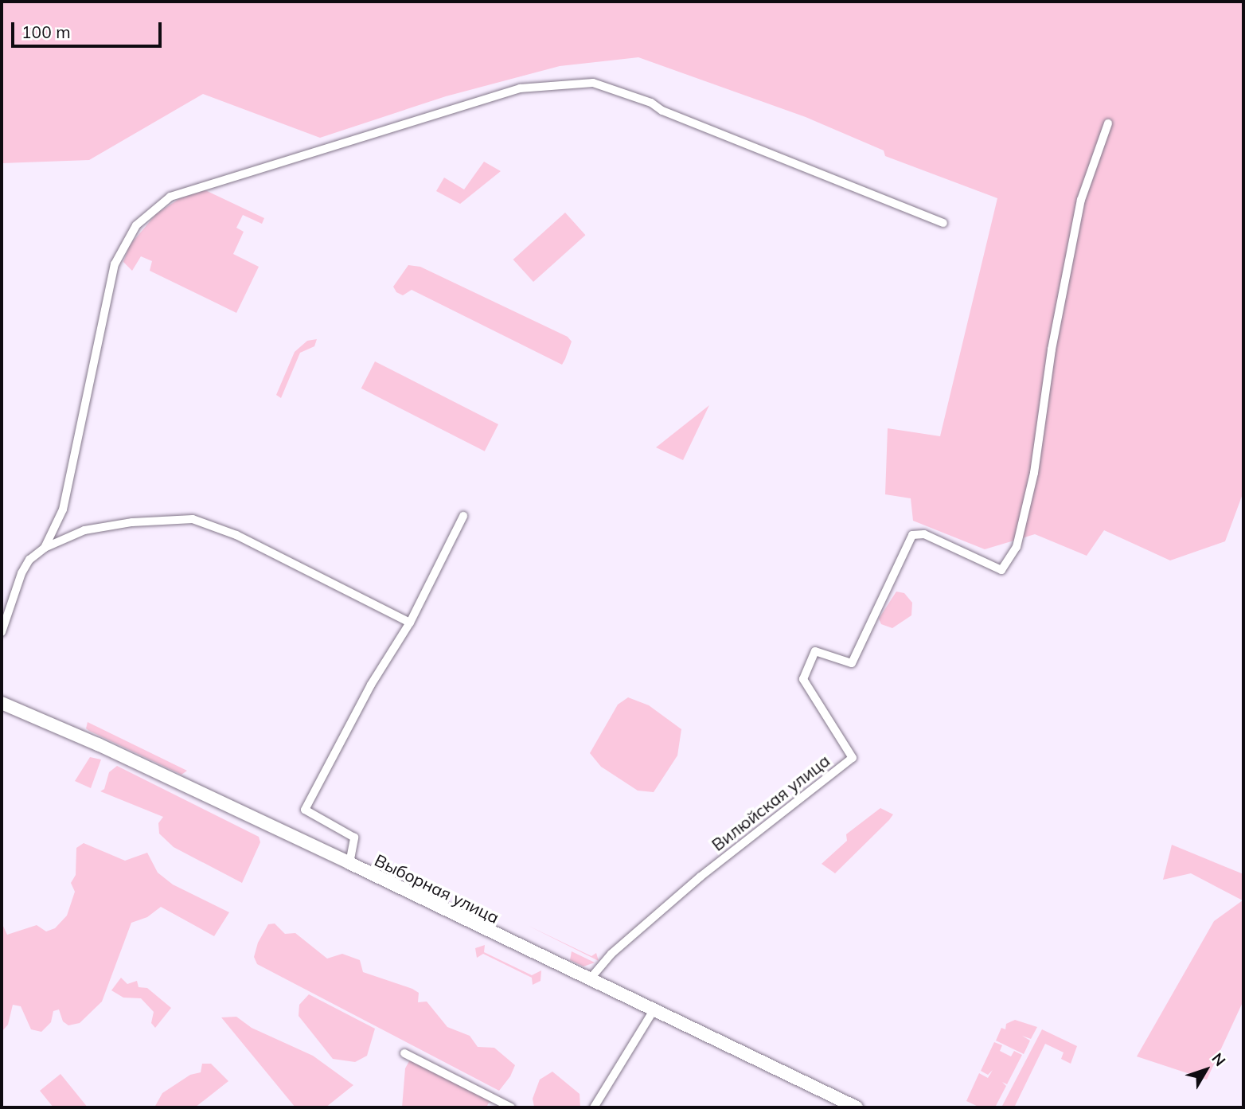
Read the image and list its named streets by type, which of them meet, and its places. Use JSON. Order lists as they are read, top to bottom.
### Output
{
  "streets": {
    "main road": ["Выборная улица"],
    "street": ["Вилюйская улица"]
  },
  "crossings": [
    ["Вилюйская улица", "Выборная улица"]
  ],
  "scale_bar": "100 m",
  "north": "top right"
}
